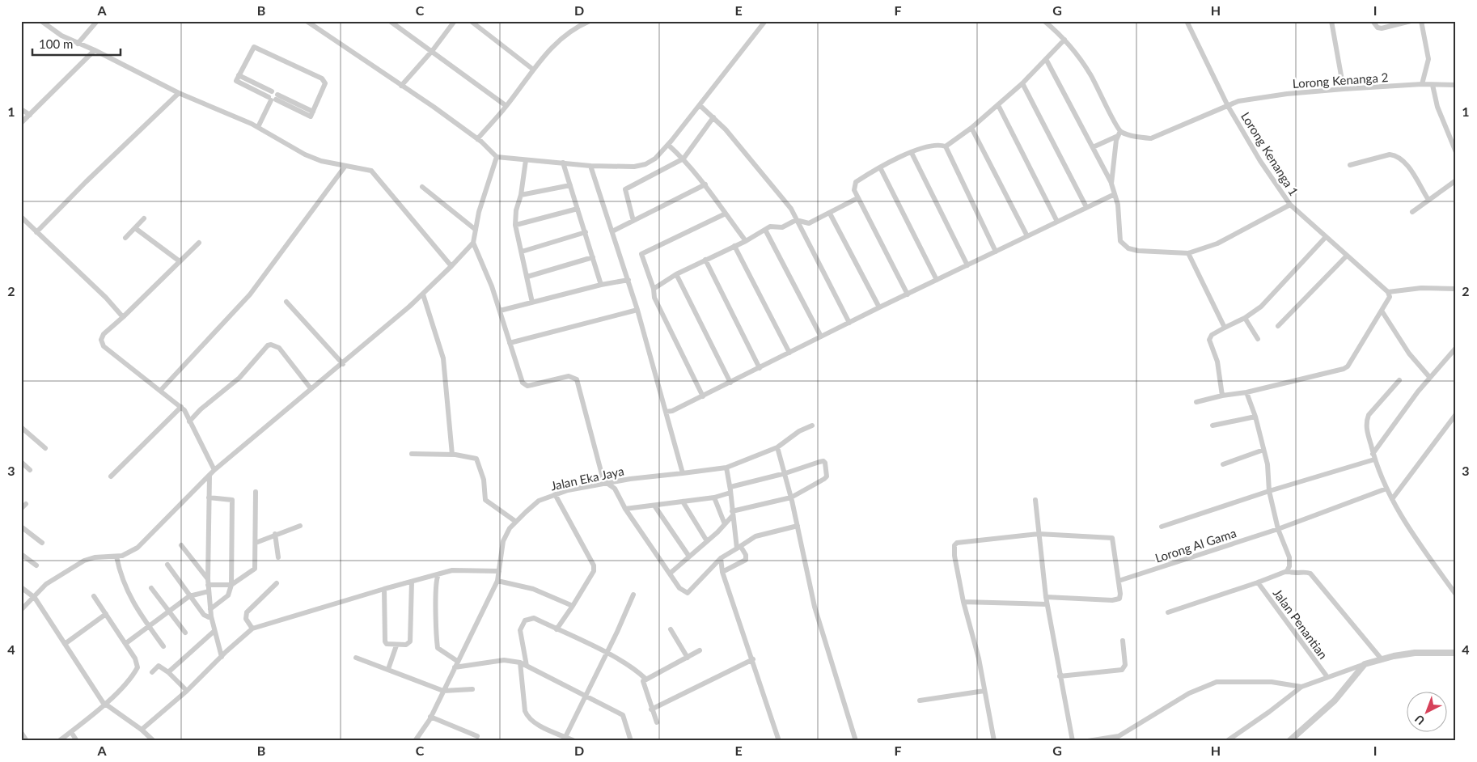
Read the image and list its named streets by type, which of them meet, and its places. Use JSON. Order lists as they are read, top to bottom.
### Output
{
  "streets": {
    "street": [
      "Lorong Kenanga 2",
      "Lorong Kenanga 1",
      "Jalan Eka Jaya",
      "Lorong Al Gama",
      "Jalan Penantian"
    ]
  },
  "crossings": [
    ["Lorong Kenanga 2", "Lorong Kenanga 1"]
  ],
  "scale_bar": "100 m",
  "north": "bottom left",
  "grid": {
    "columns": [
      "A",
      "B",
      "C",
      "D",
      "E",
      "F",
      "G",
      "H",
      "I"
    ],
    "rows": [
      "1",
      "2",
      "3",
      "4"
    ]
  }
}
